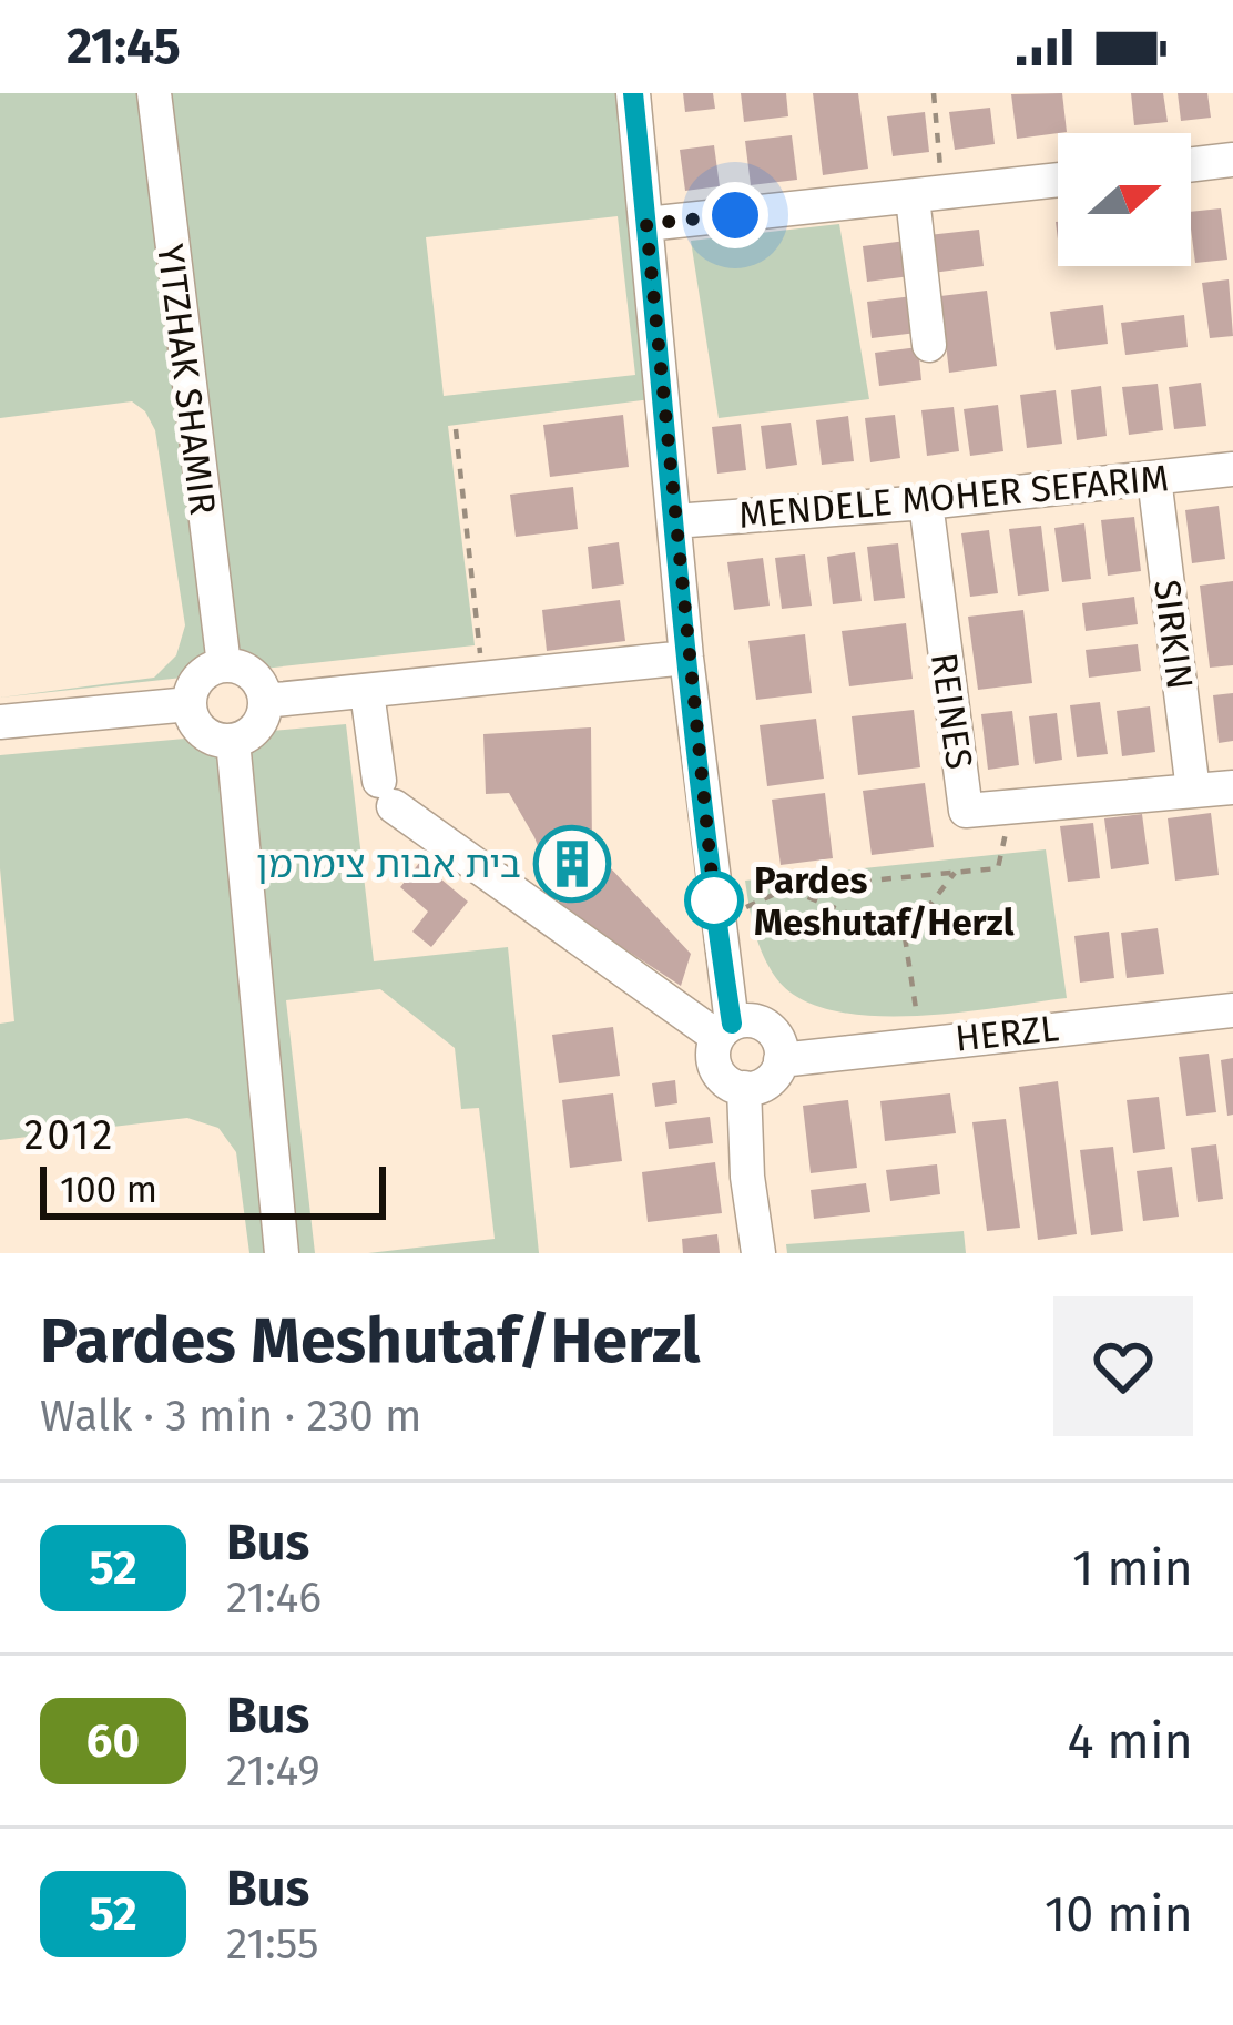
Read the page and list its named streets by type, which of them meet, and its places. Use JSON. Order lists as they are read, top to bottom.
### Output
{
  "streets": {
    "street": [
      "YITZHAK SHAMIR",
      "MENDELE MOHER SEFARIM",
      "SIRKIN",
      "REINES",
      "HERZL"
    ]
  },
  "crossings": [
    ["MENDELE MOHER SEFARIM", "SIRKIN"],
    ["MENDELE MOHER SEFARIM", "REINES"],
    ["SIRKIN", "REINES"]
  ],
  "districts": ["2012"],
  "places": {
    "building": ["בית אבות צימרמן"],
    "other": ["Pardes Meshutaf/Herzl"]
  },
  "lines": ["bus line 52"],
  "scale_bar": "100 m",
  "north": "right",
  "page": {
    "status": "21:45",
    "scale": "100 m",
    "heading": ["Pardes Meshutaf/Herzl", "Walk · 3 min · 230 m"],
    "list": [
      {
        "mark": "52",
        "name": "Bus",
        "note": "21:46",
        "value": "1 min"
      },
      {
        "mark": "60",
        "name": "Bus",
        "note": "21:49",
        "value": "4 min"
      },
      {
        "mark": "52",
        "name": "Bus",
        "note": "21:55",
        "value": "10 min"
      }
    ]
  }
}
